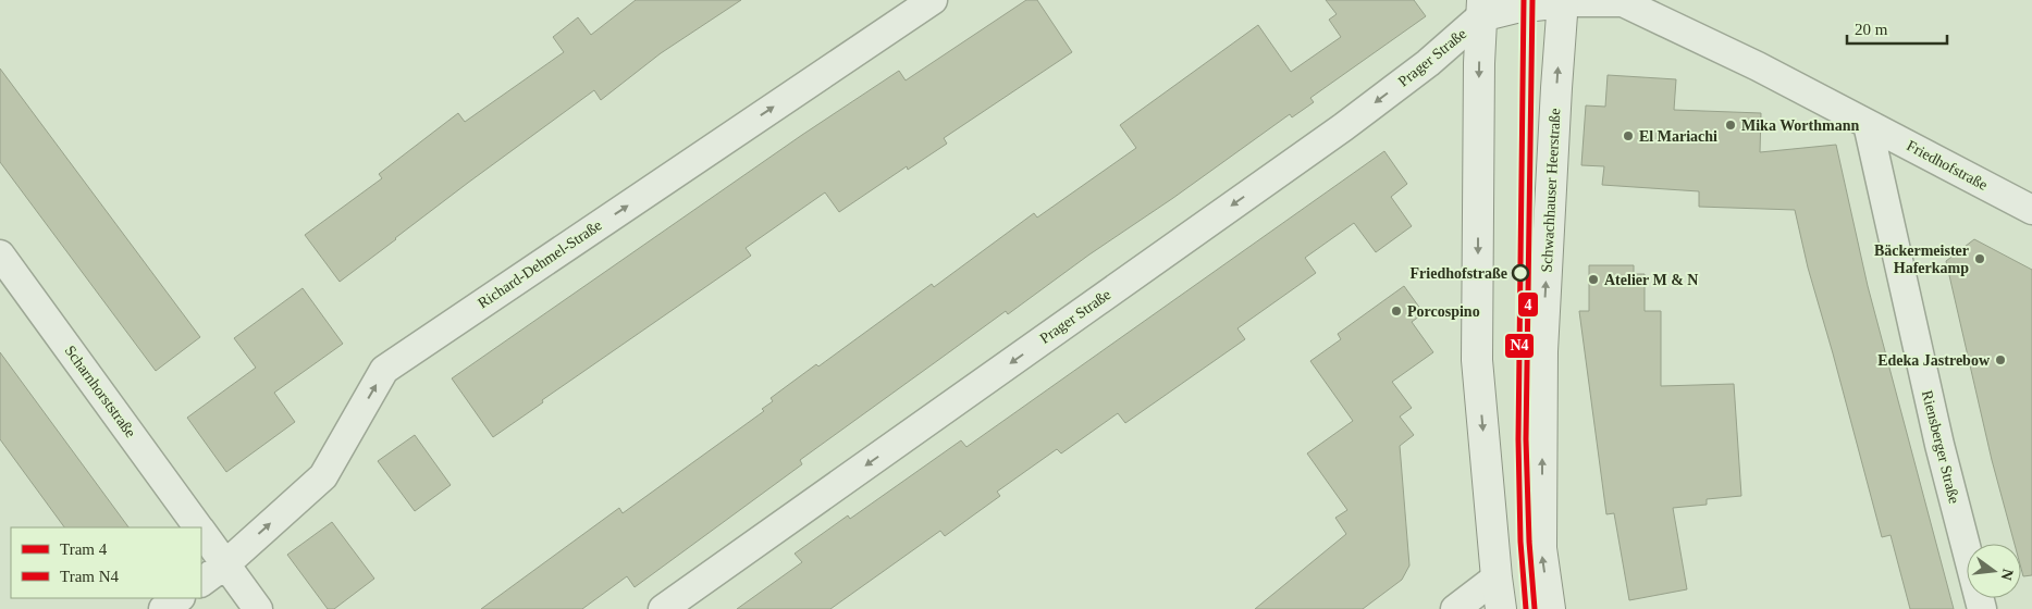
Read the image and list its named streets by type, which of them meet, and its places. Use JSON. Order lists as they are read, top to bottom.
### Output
{
  "streets": {
    "main road": ["Schwachhauser Heerstraße"],
    "street": [
      "Prager Straße",
      "Friedhofstraße",
      "Richard-Dehmel-Straße",
      "Scharnhorststraße",
      "Riensberger Straße"
    ]
  },
  "crossings": [
    ["Friedhofstraße", "Schwachhauser Heerstraße"],
    ["Friedhofstraße", "Riensberger Straße"],
    ["Richard-Dehmel-Straße", "Scharnhorststraße"]
  ],
  "one_way": ["Prager Straße", "Richard-Dehmel-Straße"],
  "places": [
    "Mika Worthmann",
    "El Mariachi",
    "Bäckermeister Haferkamp",
    "Friedhofstraße",
    "Atelier M & N",
    "Porcospino",
    "Edeka Jastrebow"
  ],
  "lines": ["tram line 4", "tram line N4"],
  "legend": ["Tram 4", "Tram N4"],
  "scale_bar": "20 m",
  "north": "right"
}
